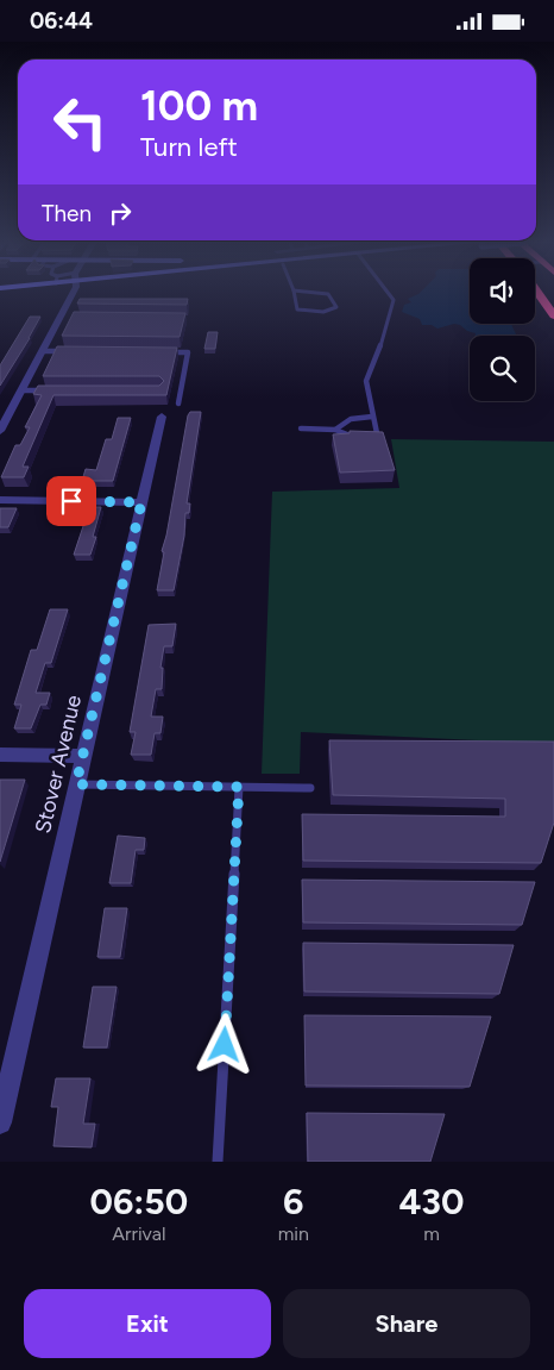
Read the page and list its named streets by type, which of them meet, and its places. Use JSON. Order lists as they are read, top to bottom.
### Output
{
  "streets": {
    "street": ["Stover Avenue"]
  },
  "page": {
    "status": "06:44",
    "turn": ["100 m", "Turn left"],
    "then": "Then",
    "eta": [
      "06:50",
      "Arrival",
      "6",
      "min",
      "430",
      "m"
    ],
    "buttons": ["Exit", "Share"]
  }
}
